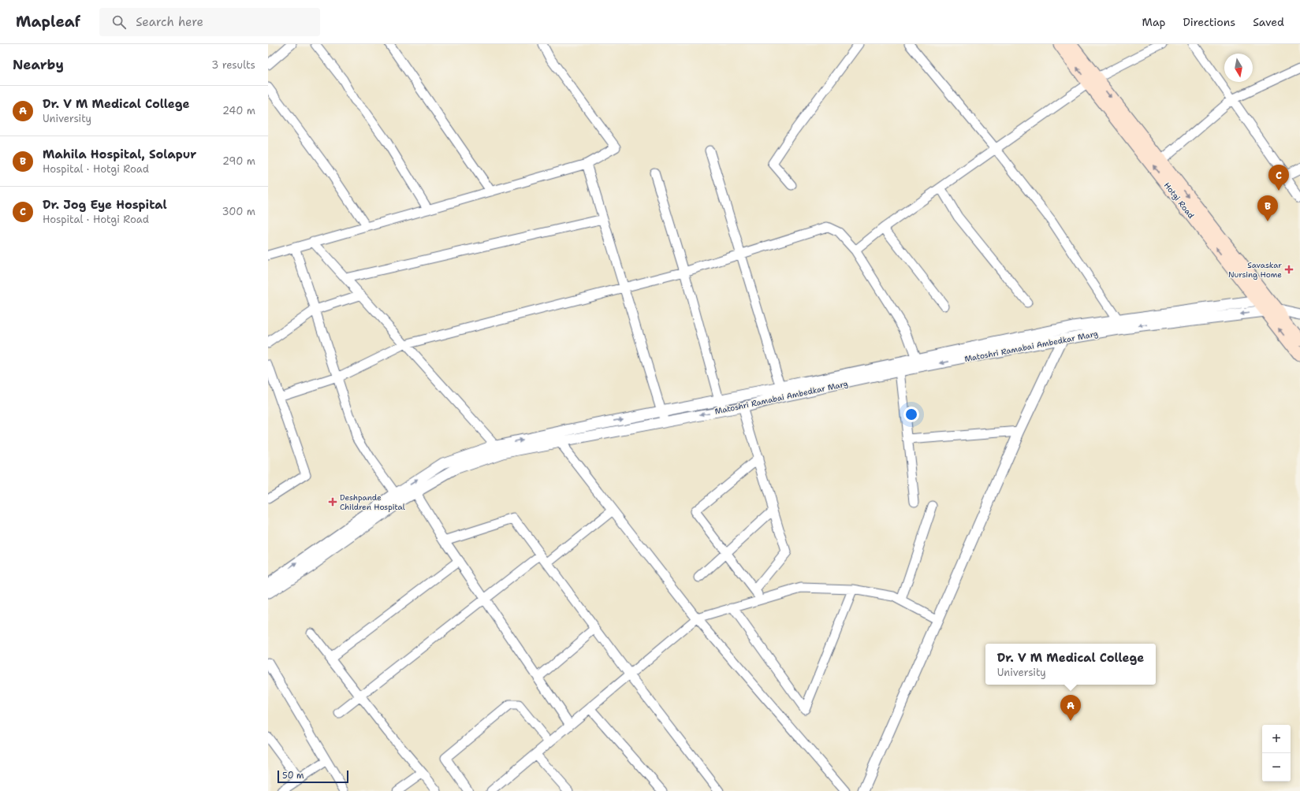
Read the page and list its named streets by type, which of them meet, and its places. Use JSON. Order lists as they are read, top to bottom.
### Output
{
  "streets": {
    "main road": ["Hotgi Road"],
    "street": ["Matoshri Ramabai Ambedkar Marg"]
  },
  "crossings": [
    ["Hotgi Road", "Matoshri Ramabai Ambedkar Marg"]
  ],
  "places": {
    "health": ["Savaskar Nursing Home", "Deshpande Children Hospital"]
  },
  "scale_bar": "50 m",
  "north": "bottom",
  "page": {
    "header": "Mapleaf",
    "search": "Search here",
    "nav": ["Map", "Directions", "Saved"],
    "heading": ["Nearby", "3 results"],
    "list": [
      {
        "mark": "A",
        "name": "Dr. V M Medical College",
        "note": "University",
        "value": "240 m"
      },
      {
        "mark": "B",
        "name": "Mahila Hospital, Solapur",
        "note": "Hospital · Hotgi Road",
        "value": "290 m"
      },
      {
        "mark": "C",
        "name": "Dr. Jog Eye Hospital",
        "note": "Hospital · Hotgi Road",
        "value": "300 m"
      }
    ],
    "pins": ["C", "B", "A"],
    "popup": ["Dr. V M Medical College", "University"],
    "map_buttons": ["+", "−"],
    "scale": "50 m"
  }
}
